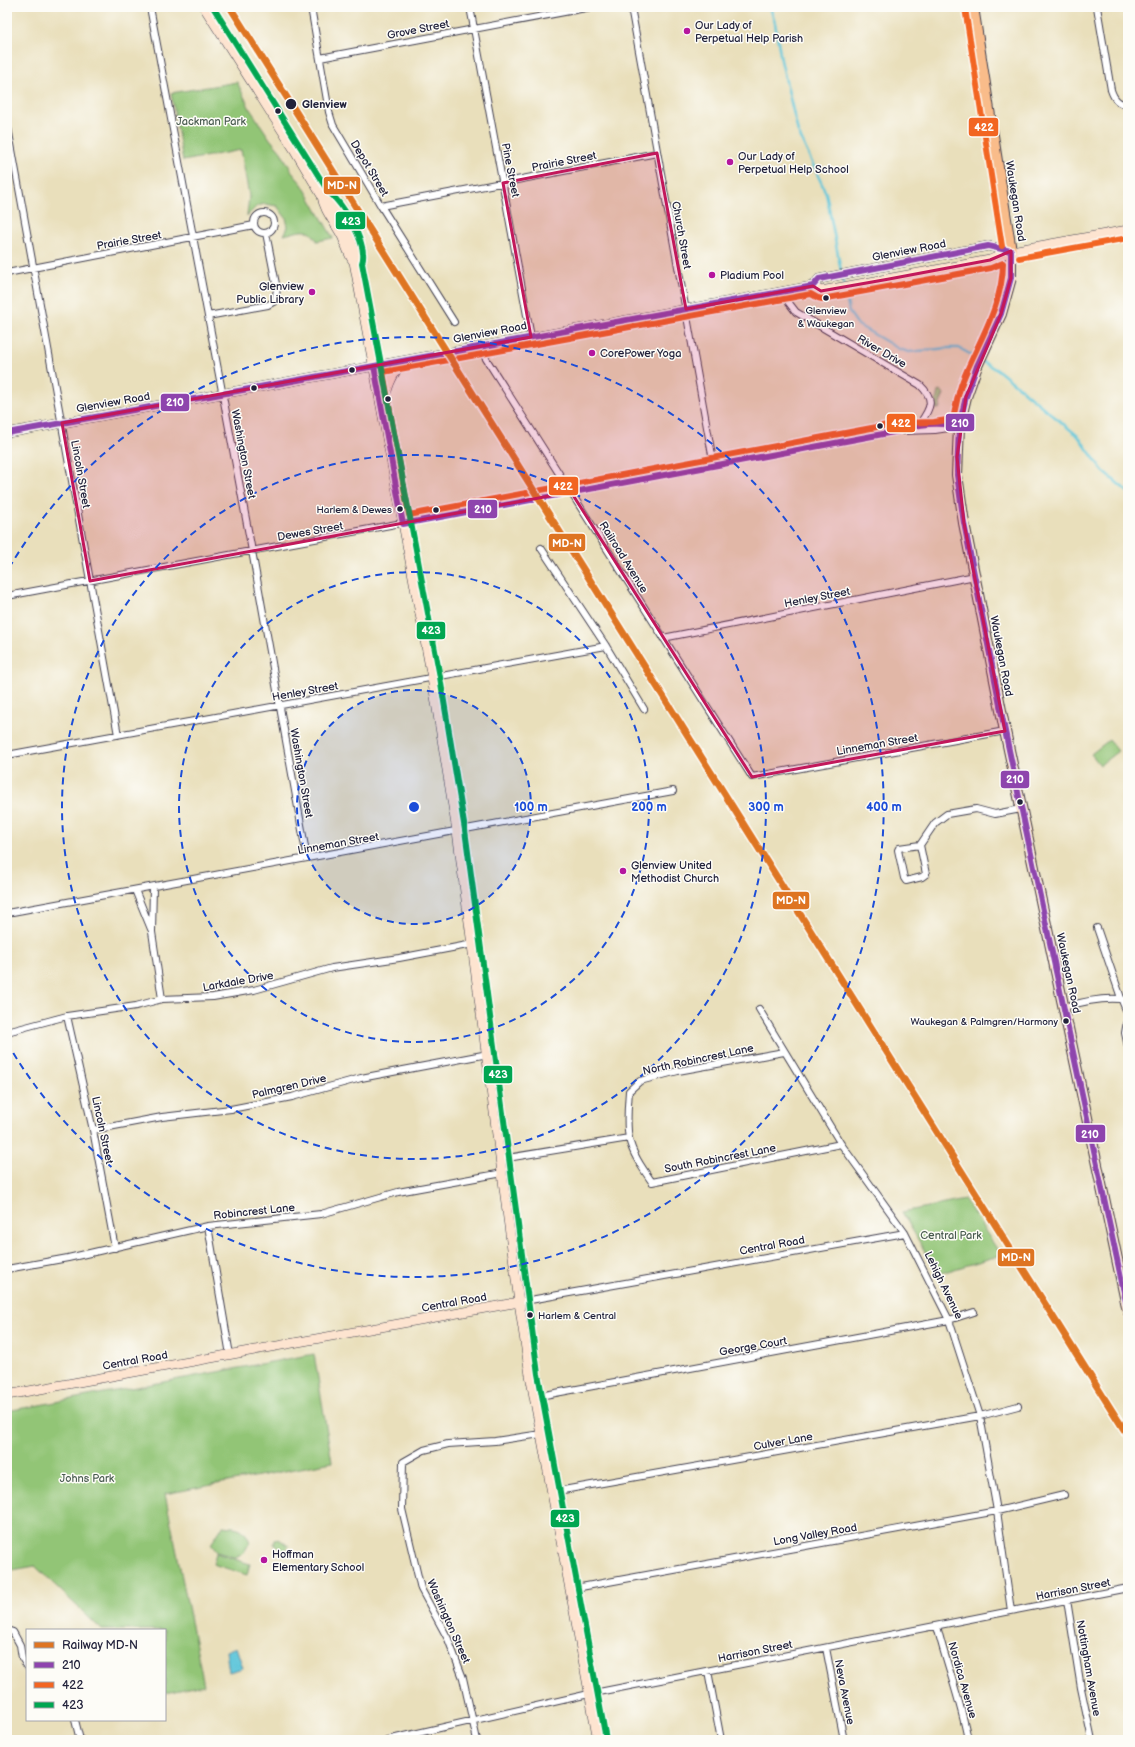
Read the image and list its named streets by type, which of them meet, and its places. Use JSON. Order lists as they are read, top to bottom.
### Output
{
  "streets": {
    "main road": ["Waukegan Road", "Glenview Road", "Central Road"],
    "street": [
      "Grove Street",
      "Prairie Street",
      "Depot Street",
      "Pine Street",
      "Church Street",
      "River Drive",
      "Washington Street",
      "Lincoln Street",
      "Dewes Street",
      "Railroad Avenue",
      "Henley Street",
      "Linneman Street",
      "Larkdale Drive",
      "North Robincrest Lane",
      "Palmgren Drive",
      "South Robincrest Lane",
      "Robincrest Lane",
      "Lehigh Avenue",
      "George Court",
      "Culver Lane",
      "Long Valley Road",
      "Harrison Street",
      "Nottingham Avenue",
      "Nordica Avenue",
      "Neva Avenue"
    ]
  },
  "crossings": [
    ["Grove Street", "Depot Street"],
    ["Grove Street", "Pine Street"],
    ["Prairie Street", "Depot Street"],
    ["Prairie Street", "Pine Street"],
    ["Prairie Street", "Church Street"],
    ["Prairie Street", "Washington Street"],
    ["Prairie Street", "Lincoln Street"],
    ["Pine Street", "Glenview Road"],
    ["Waukegan Road", "Glenview Road"],
    ["Waukegan Road", "Dewes Street"],
    ["Waukegan Road", "Henley Street"],
    ["Waukegan Road", "Linneman Street"],
    ["Church Street", "Glenview Road"],
    ["Church Street", "Dewes Street"],
    ["Glenview Road", "River Drive"],
    ["Glenview Road", "Washington Street"],
    ["Glenview Road", "Lincoln Street"],
    ["Glenview Road", "Railroad Avenue"],
    ["River Drive", "Dewes Street"],
    ["Washington Street", "Dewes Street"],
    ["Washington Street", "Henley Street"],
    ["Washington Street", "Linneman Street"],
    ["Washington Street", "Harrison Street"],
    ["Lincoln Street", "Dewes Street"],
    ["Lincoln Street", "Henley Street"],
    ["Lincoln Street", "Larkdale Drive"],
    ["Lincoln Street", "Palmgren Drive"],
    ["Lincoln Street", "Robincrest Lane"],
    ["Dewes Street", "Railroad Avenue"],
    ["Railroad Avenue", "Henley Street"],
    ["Railroad Avenue", "Linneman Street"],
    ["North Robincrest Lane", "South Robincrest Lane"],
    ["North Robincrest Lane", "Lehigh Avenue"],
    ["South Robincrest Lane", "Lehigh Avenue"],
    ["Central Road", "Lehigh Avenue"],
    ["Lehigh Avenue", "George Court"],
    ["Lehigh Avenue", "Culver Lane"],
    ["Lehigh Avenue", "Long Valley Road"],
    ["Lehigh Avenue", "Harrison Street"],
    ["Harrison Street", "Nottingham Avenue"],
    ["Harrison Street", "Nordica Avenue"],
    ["Harrison Street", "Neva Avenue"]
  ],
  "parks": ["Jackman Park", "Central Park", "Johns Park"],
  "places": [
    "Our Lady of Perpetual Help Parish",
    "Glenview",
    "Our Lady of Perpetual Help School",
    "Pladium Pool",
    "Glenview Public Library",
    "Glenview & Waukegan",
    "CorePower Yoga",
    "Harlem & Dewes",
    "Glenview United Methodist Church",
    "Waukegan & Palmgren/Harmony",
    "Harlem & Central",
    "Hoffman Elementary School"
  ],
  "lines": [
    "rail line MD-N",
    "transit line 423",
    "transit line 422",
    "transit line 210"
  ],
  "legend": [
    "Railway MD-N",
    "210",
    "422",
    "423"
  ],
  "rings": [
    "100 m",
    "200 m",
    "300 m",
    "400 m"
  ]
}
